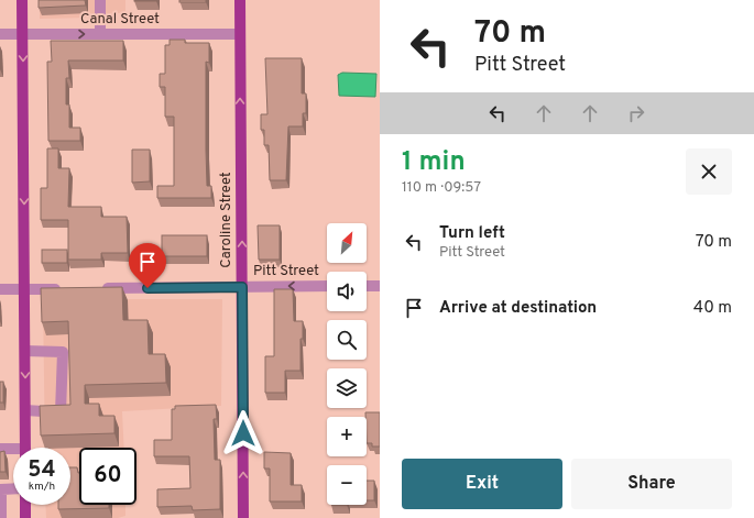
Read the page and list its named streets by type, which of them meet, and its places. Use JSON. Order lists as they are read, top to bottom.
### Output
{
  "streets": {
    "main road": ["Caroline Street"],
    "street": ["Canal Street", "Pitt Street"]
  },
  "crossings": [
    ["Canal Street", "Caroline Street"],
    ["Caroline Street", "Pitt Street"]
  ],
  "one_way": ["Caroline Street", "Pitt Street"],
  "north": "top right",
  "page": {
    "turn": ["70 m", "Pitt Street"],
    "heading": ["1 min", "110 m · 09:57"],
    "list": [
      {
        "name": "Turn left",
        "note": "Pitt Street",
        "value": "70 m"
      },
      {
        "name": "Arrive at destination",
        "value": "40 m"
      }
    ],
    "map_buttons": ["+", "−"],
    "speed": "54 km/h",
    "limit": "60",
    "buttons": ["Exit", "Share"]
  }
}
